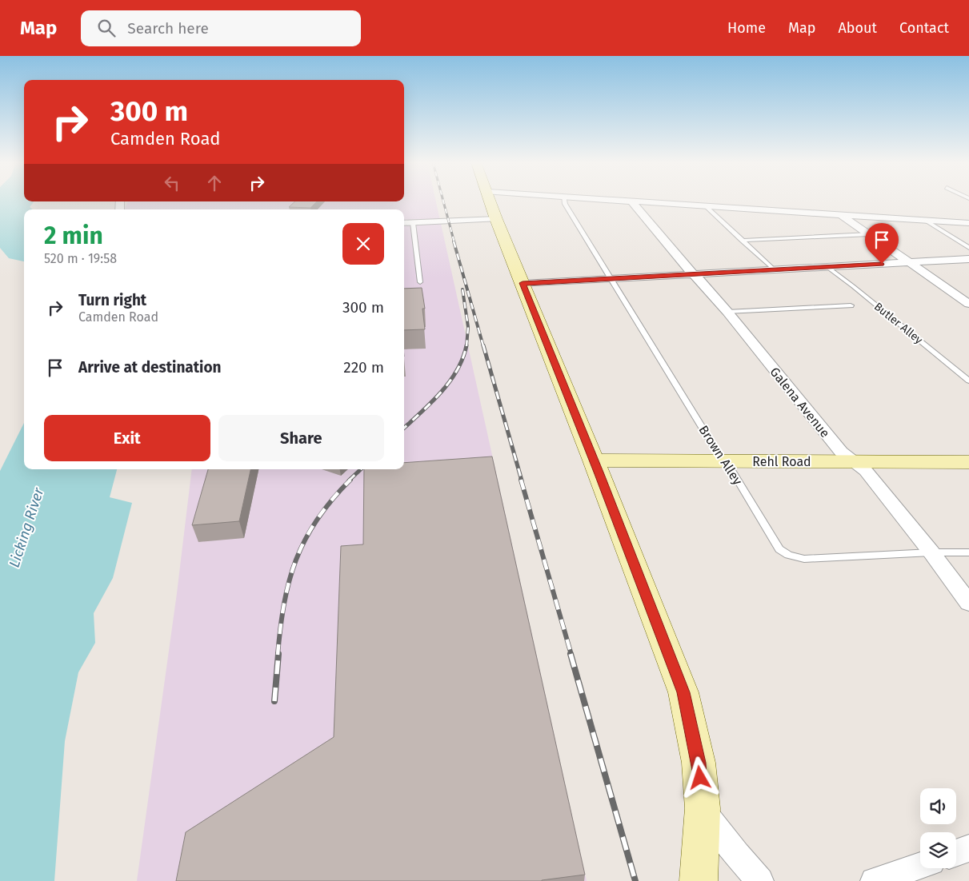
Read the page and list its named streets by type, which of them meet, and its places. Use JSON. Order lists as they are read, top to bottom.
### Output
{
  "streets": {
    "street": ["Galena Avenue", "Rehl Road"],
    "lane": ["Butler Alley", "Brown Alley"]
  },
  "crossings": [
    ["Galena Avenue", "Brown Alley"],
    ["Galena Avenue", "Rehl Road"],
    ["Brown Alley", "Rehl Road"]
  ],
  "water": ["Licking River"],
  "page": {
    "header": "Map",
    "search": "Search here",
    "nav": [
      "Home",
      "Map",
      "About",
      "Contact"
    ],
    "turn": ["300 m", "Camden Road"],
    "heading": ["2 min", "520 m · 19:58"],
    "list": [
      {
        "name": "Turn right",
        "note": "Camden Road",
        "value": "300 m"
      },
      {
        "name": "Arrive at destination",
        "value": "220 m"
      }
    ],
    "buttons": ["Exit", "Share"]
  }
}
